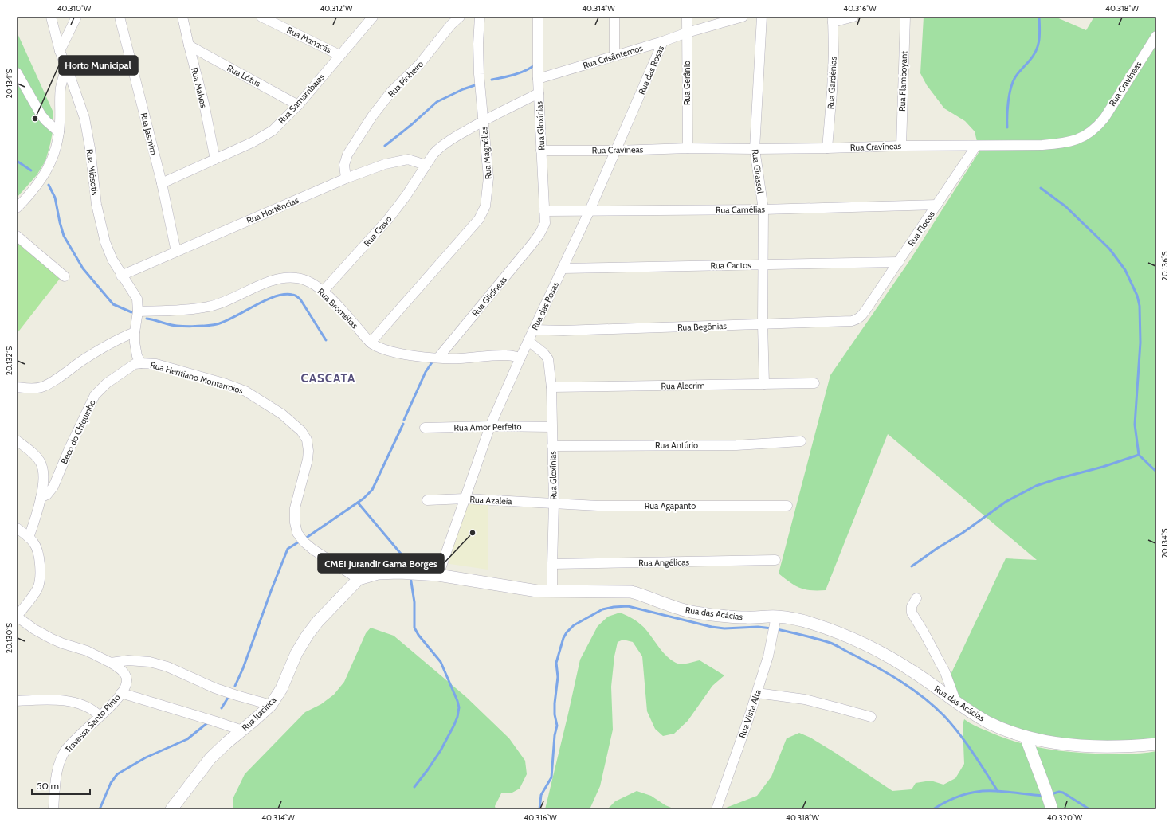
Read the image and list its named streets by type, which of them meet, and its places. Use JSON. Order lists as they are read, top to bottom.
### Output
{
  "streets": {
    "street": [
      "Rua Manacás",
      "Rua Crisântemos",
      "Rua das Rosas",
      "Rua Lótus",
      "Rua Pinheiro",
      "Rua Flamboyant",
      "Rua Gerânio",
      "Rua Gardênias",
      "Rua Cravíneas",
      "Rua Malvas",
      "Rua Samambaias",
      "Rua Gloxínias",
      "Rua Jasmim",
      "Rua Magnólias",
      "Rua Girassol",
      "Rua Miósotis",
      "Rua Camélias",
      "Rua Hortências",
      "Rua Flocos",
      "Rua Cravo",
      "Rua Cactos",
      "Rua Glicíneas",
      "Rua Bromélias",
      "Rua Begônias",
      "Rua Heritiano Montarroios",
      "Rua Alecrim",
      "Rua Amor Perfeito",
      "Beco do Chiquinho",
      "Rua Antúrio",
      "Rua Azaleia",
      "Rua Agapanto",
      "Rua Angélicas",
      "Rua das Acácias",
      "Rua Itacirica",
      "Rua Vista Alta",
      "Travessa Santo Pinto"
    ]
  },
  "crossings": [
    ["Rua Manacás", "Rua Samambaias"],
    ["Rua Crisântemos", "Rua das Rosas"],
    ["Rua Crisântemos", "Rua Gerânio"],
    ["Rua Crisântemos", "Rua Gloxínias"],
    ["Rua das Rosas", "Rua Cravíneas"],
    ["Rua das Rosas", "Rua Gloxínias"],
    ["Rua das Rosas", "Rua Camélias"],
    ["Rua das Rosas", "Rua Cactos"],
    ["Rua das Rosas", "Rua Bromélias"],
    ["Rua das Rosas", "Rua Begônias"],
    ["Rua das Rosas", "Rua Amor Perfeito"],
    ["Rua das Rosas", "Rua Azaleia"],
    ["Rua das Rosas", "Rua das Acácias"],
    ["Rua Lótus", "Rua Malvas"],
    ["Rua Lótus", "Rua Samambaias"],
    ["Rua Pinheiro", "Rua Hortências"],
    ["Rua Flamboyant", "Rua Cravíneas"],
    ["Rua Gerânio", "Rua Cravíneas"],
    ["Rua Gardênias", "Rua Cravíneas"],
    ["Rua Cravíneas", "Rua Gloxínias"],
    ["Rua Cravíneas", "Rua Girassol"],
    ["Rua Cravíneas", "Rua Flocos"],
    ["Rua Malvas", "Rua Samambaias"],
    ["Rua Samambaias", "Rua Jasmim"],
    ["Rua Gloxínias", "Rua Camélias"],
    ["Rua Gloxínias", "Rua Cravo"],
    ["Rua Gloxínias", "Rua Glicíneas"],
    ["Rua Gloxínias", "Rua Alecrim"],
    ["Rua Gloxínias", "Rua Amor Perfeito"],
    ["Rua Gloxínias", "Rua Antúrio"],
    ["Rua Gloxínias", "Rua Azaleia"],
    ["Rua Gloxínias", "Rua Agapanto"],
    ["Rua Gloxínias", "Rua Angélicas"],
    ["Rua Gloxínias", "Rua das Acácias"],
    ["Rua Jasmim", "Rua Hortências"],
    ["Rua Magnólias", "Rua Cravo"],
    ["Rua Magnólias", "Rua Bromélias"],
    ["Rua Girassol", "Rua Camélias"],
    ["Rua Girassol", "Rua Cactos"],
    ["Rua Girassol", "Rua Begônias"],
    ["Rua Girassol", "Rua Alecrim"],
    ["Rua Miósotis", "Rua Hortências"],
    ["Rua Camélias", "Rua Flocos"],
    ["Rua Hortências", "Rua Cravo"],
    ["Rua Flocos", "Rua Cactos"],
    ["Rua Flocos", "Rua Begônias"],
    ["Rua Cravo", "Rua Bromélias"],
    ["Rua Glicíneas", "Rua Bromélias"],
    ["Rua Bromélias", "Rua Heritiano Montarroios"],
    ["Rua Heritiano Montarroios", "Beco do Chiquinho"],
    ["Rua Heritiano Montarroios", "Rua das Acácias"],
    ["Rua Heritiano Montarroios", "Rua Itacirica"],
    ["Rua Azaleia", "Rua Agapanto"],
    ["Rua das Acácias", "Rua Itacirica"],
    ["Rua das Acácias", "Rua Vista Alta"]
  ],
  "districts": ["CASCATA"],
  "places": ["Horto Municipal", "CMEI Jurandir Gama Borges"],
  "scale_bar": "50 m",
  "coordinates": [
    "40.310°W",
    "40.312°W",
    "40.314°W",
    "40.316°W",
    "40.318°W",
    "20.134°S",
    "20.136°S",
    "20.132°S",
    "20.130°S",
    "40.320°W"
  ]
}
